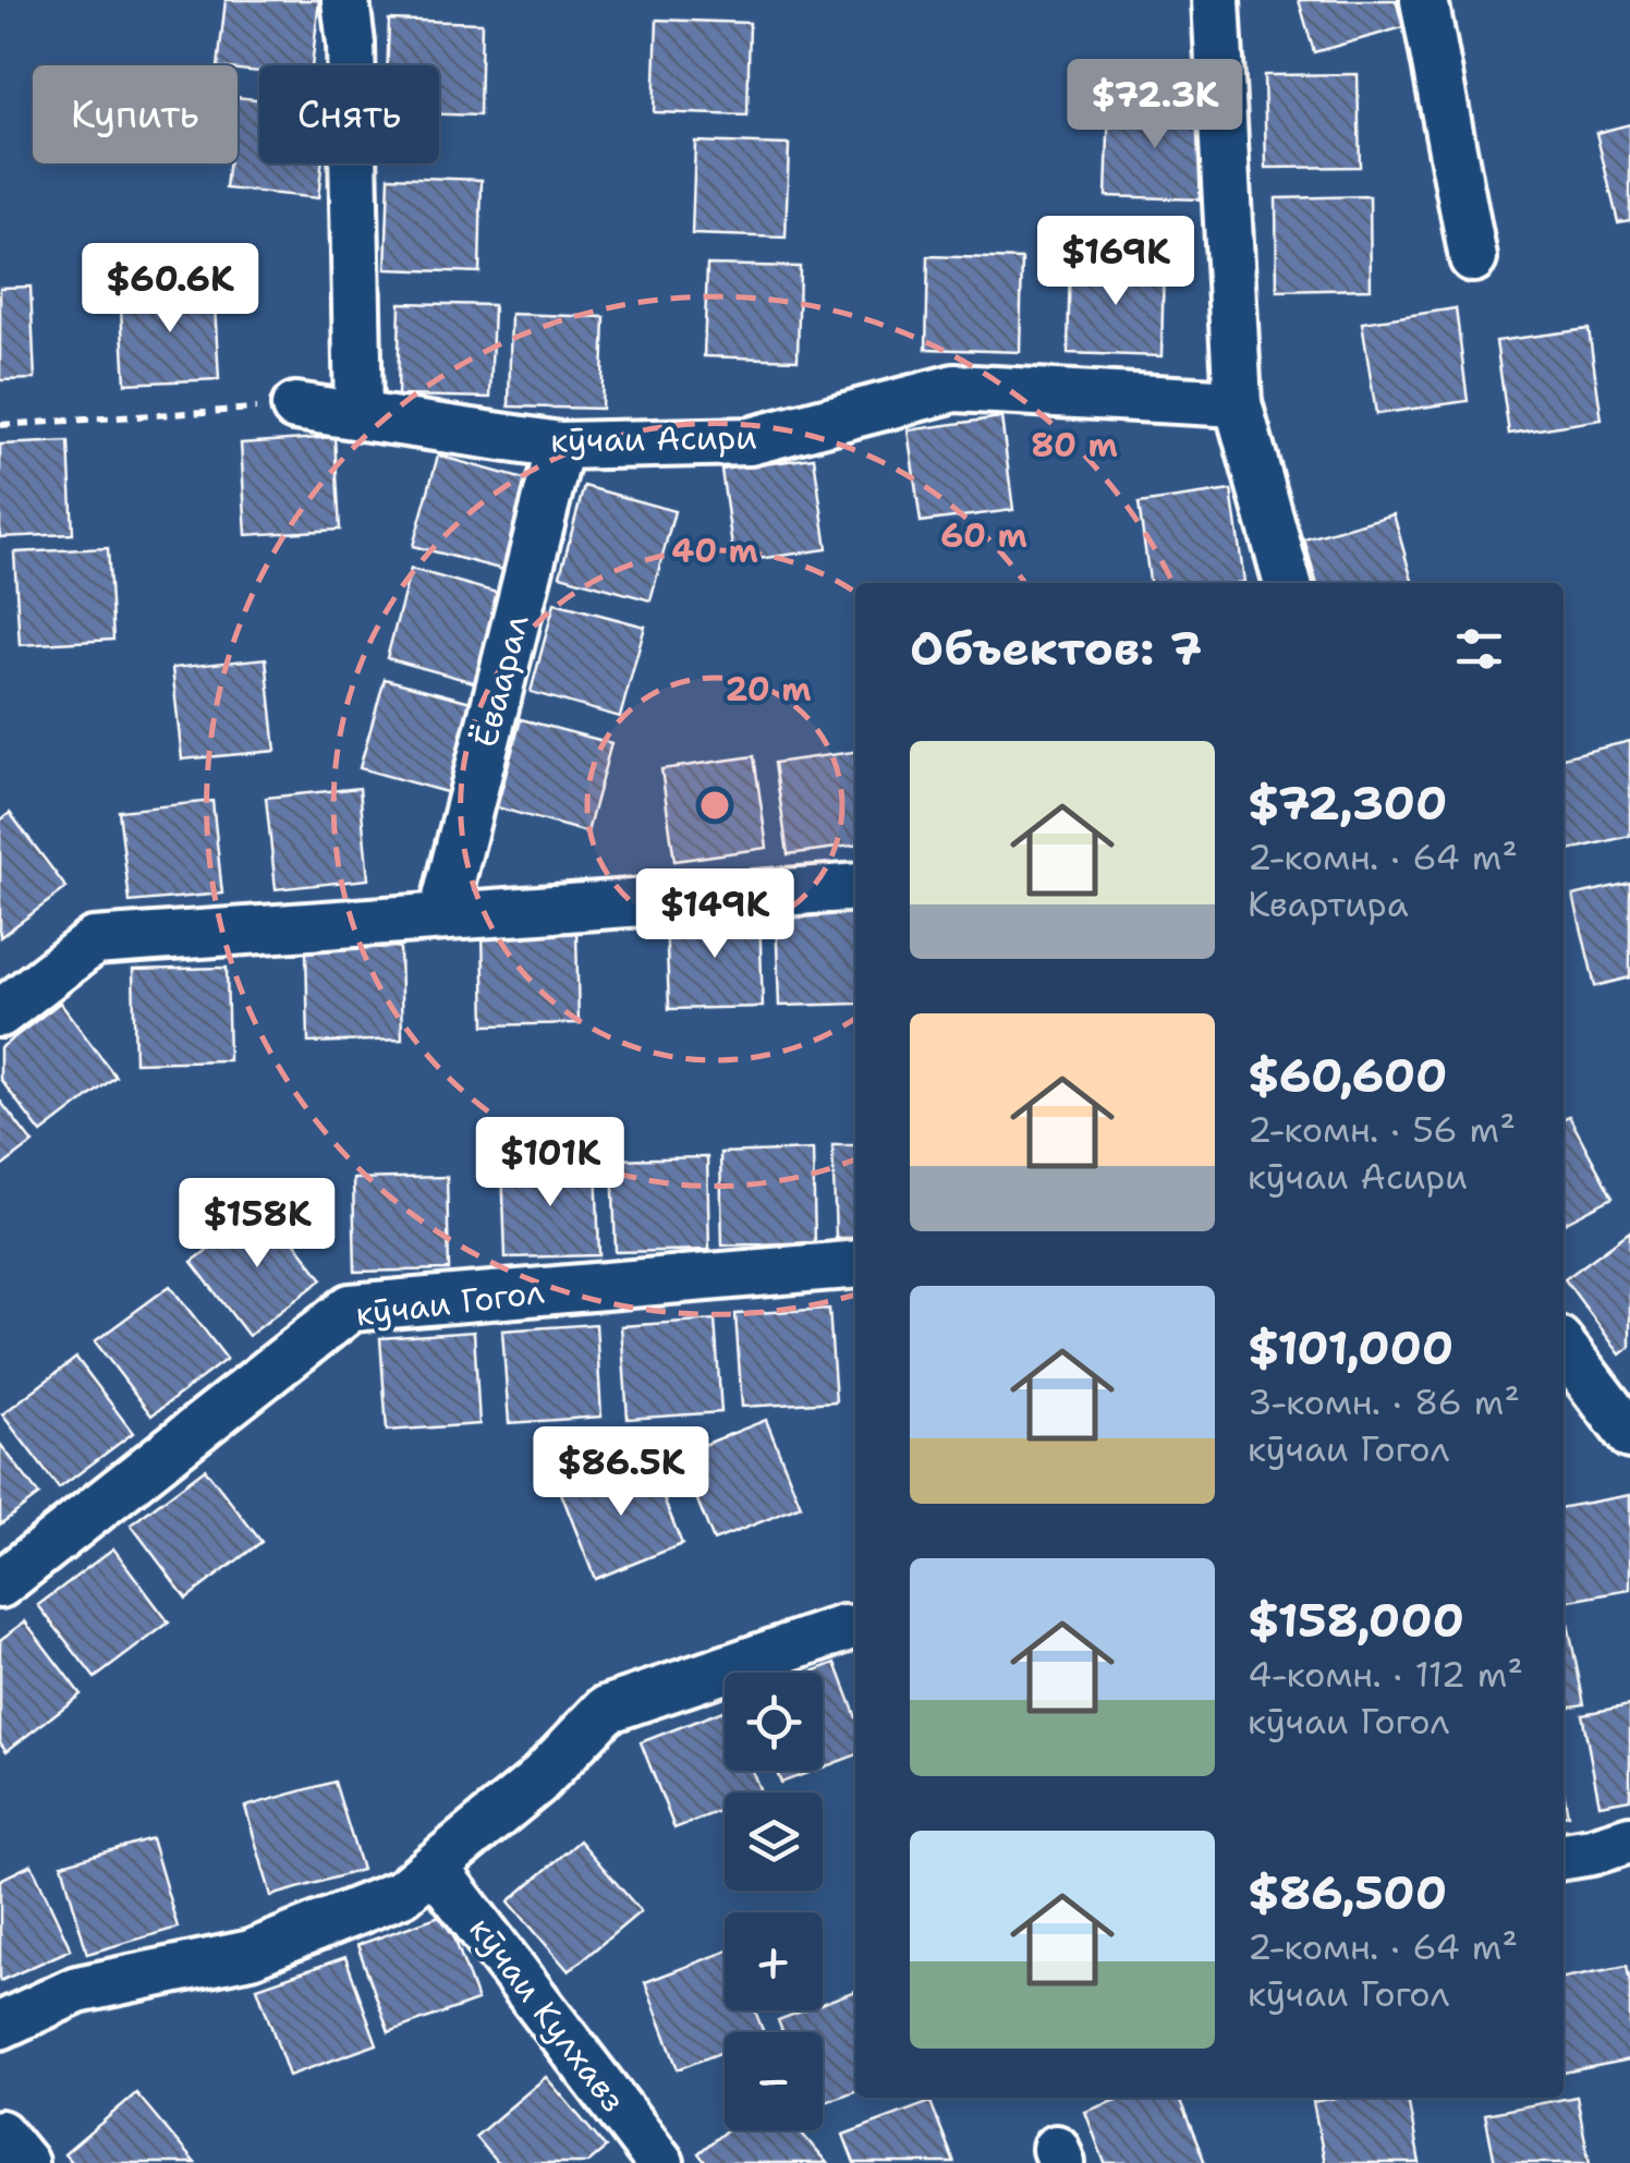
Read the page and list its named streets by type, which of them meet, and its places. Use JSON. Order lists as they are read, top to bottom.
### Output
{
  "streets": {
    "street": [
      "кӯчаи Асири",
      "Ёваарал",
      "кӯчаи Гогол",
      "кӯчаи Кулхавз"
    ]
  },
  "crossings": [
    ["кӯчаи Асири", "Ёваарал"]
  ],
  "page": {
    "price": [
      "$72.3K",
      "$169K",
      "$60.6K",
      "$149K",
      "$101K",
      "$158K",
      "$86.5K"
    ],
    "chip": ["Купить", "Снять"],
    "heading": "Объектов: 7",
    "list": [
      {
        "name": "$72,300",
        "note": "2-комн. · 64 m² · Квартира"
      },
      {
        "name": "$60,600",
        "note": "2-комн. · 56 m² · кӯчаи Асири"
      },
      {
        "name": "$101,000",
        "note": "3-комн. · 86 m² · кӯчаи Гогол"
      },
      {
        "name": "$158,000",
        "note": "4-комн. · 112 m² · кӯчаи Гогол"
      },
      {
        "name": "$86,500",
        "note": "2-комн. · 64 m² · кӯчаи Гогол"
      }
    ],
    "map_buttons": ["+", "−"]
  },
  "rings": [
    "80 m",
    "60 m",
    "40 m",
    "20 m"
  ]
}
